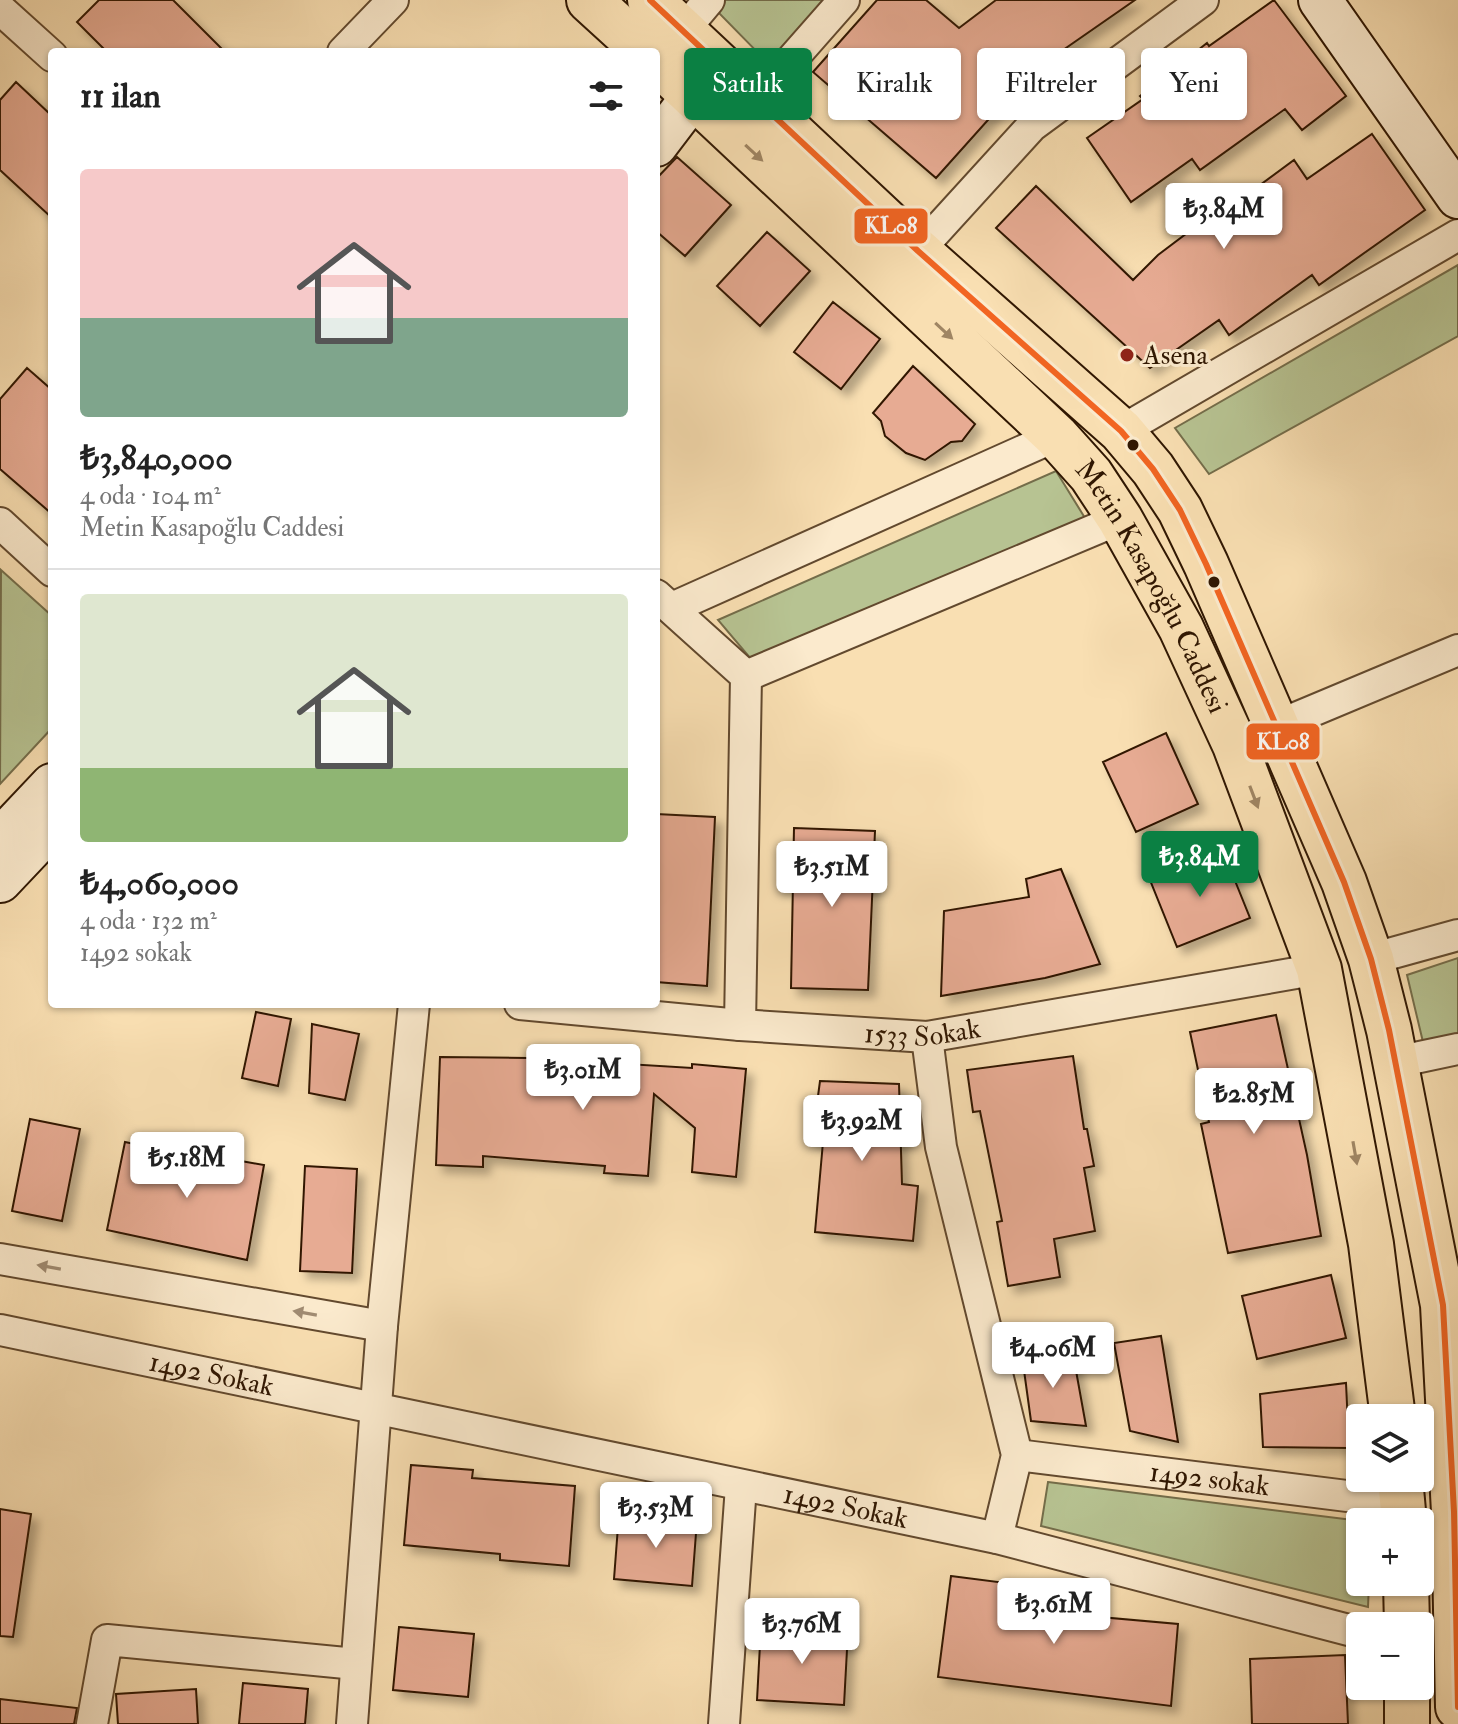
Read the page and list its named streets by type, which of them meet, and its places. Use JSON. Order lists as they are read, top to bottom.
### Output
{
  "streets": {
    "main road": ["Metin Kasapoğlu Caddesi"],
    "street": ["1533 Sokak", "1492 Sokak", "1492 sokak"]
  },
  "crossings": [
    ["Metin Kasapoğlu Caddesi", "1533 Sokak"]
  ],
  "places": ["Asena"],
  "lines": ["transit line KL08"],
  "page": {
    "chip": [
      "Satılık",
      "Kiralık",
      "Filtreler",
      "Yeni"
    ],
    "heading": "11 ilan",
    "list": [
      {
        "name": "₺3,840,000",
        "note": "4 oda · 104 m² · Metin Kasapoğlu Caddesi"
      },
      {
        "name": "₺4,060,000",
        "note": "4 oda · 132 m² · 1492 sokak"
      }
    ],
    "price": [
      "₺3.84M",
      "₺3.84M",
      "₺3.51M",
      "₺3.01M",
      "₺2.85M",
      "₺3.92M",
      "₺5.18M",
      "₺4.06M",
      "₺3.53M",
      "₺3.61M",
      "₺3.76M"
    ],
    "map_buttons": ["+", "−"]
  }
}
